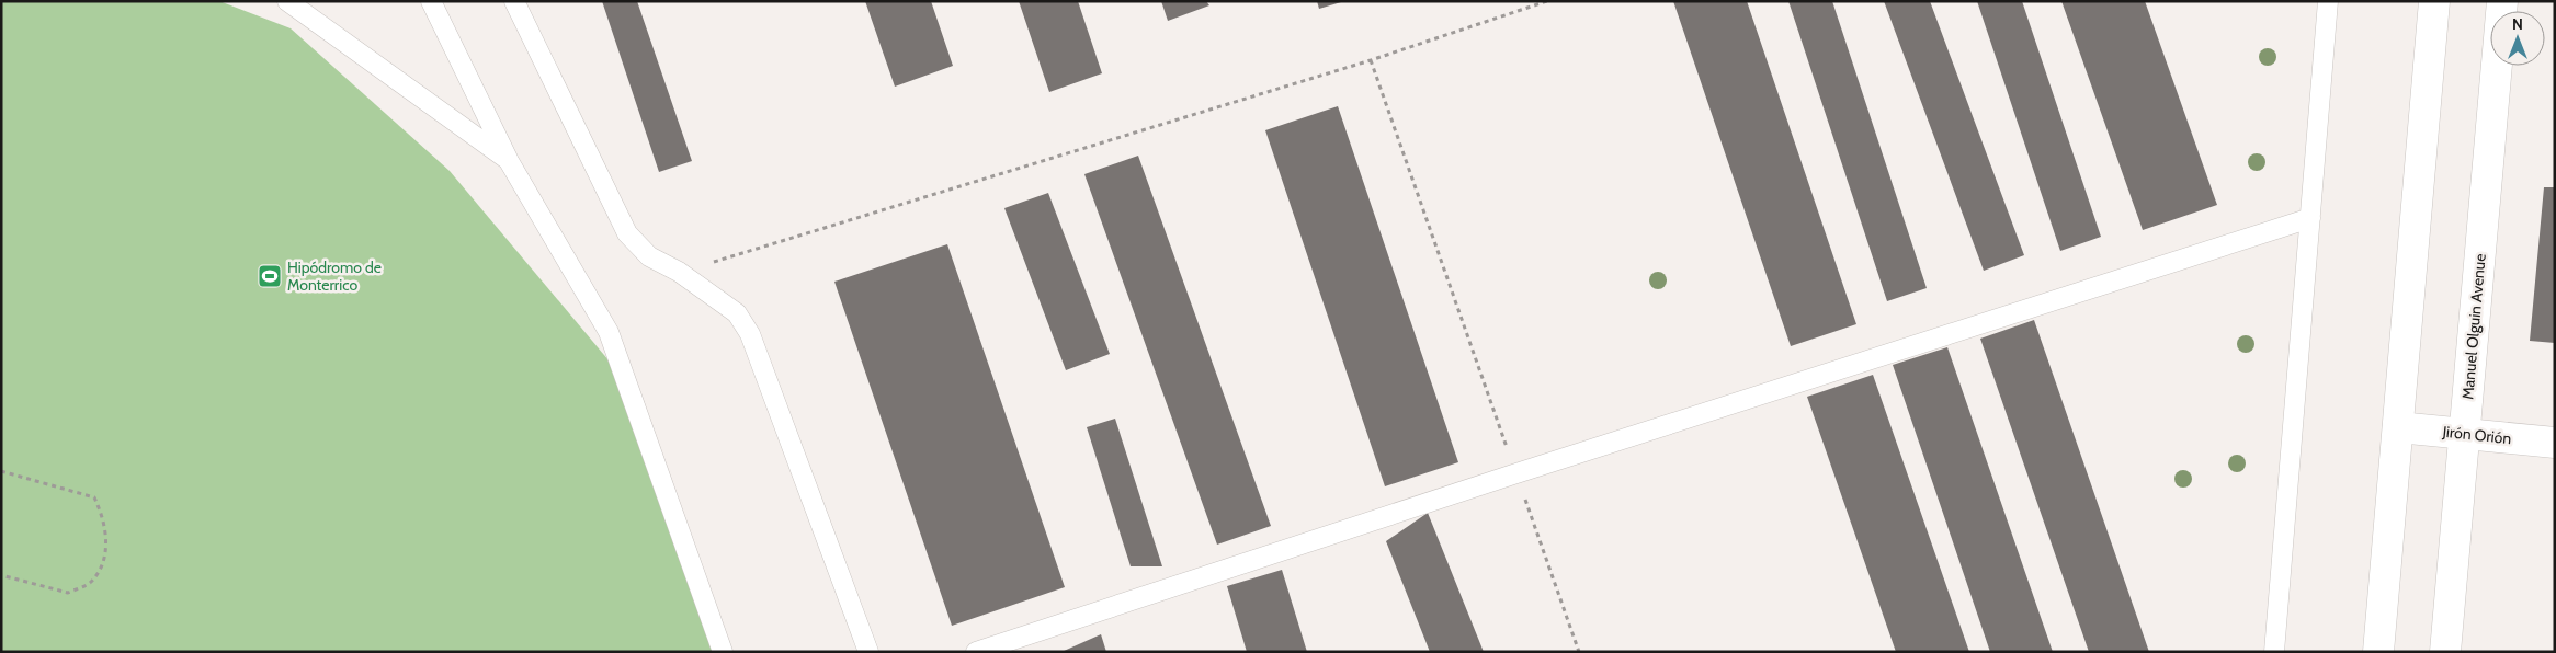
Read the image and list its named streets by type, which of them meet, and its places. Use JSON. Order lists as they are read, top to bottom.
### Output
{
  "streets": {
    "street": ["Manuel Olguin Avenue", "Jirón Orión"]
  },
  "crossings": [
    ["Manuel Olguin Avenue", "Jirón Orión"]
  ],
  "places": {
    "sports": ["Hipódromo de Monterrico"]
  },
  "north": "top"
}
